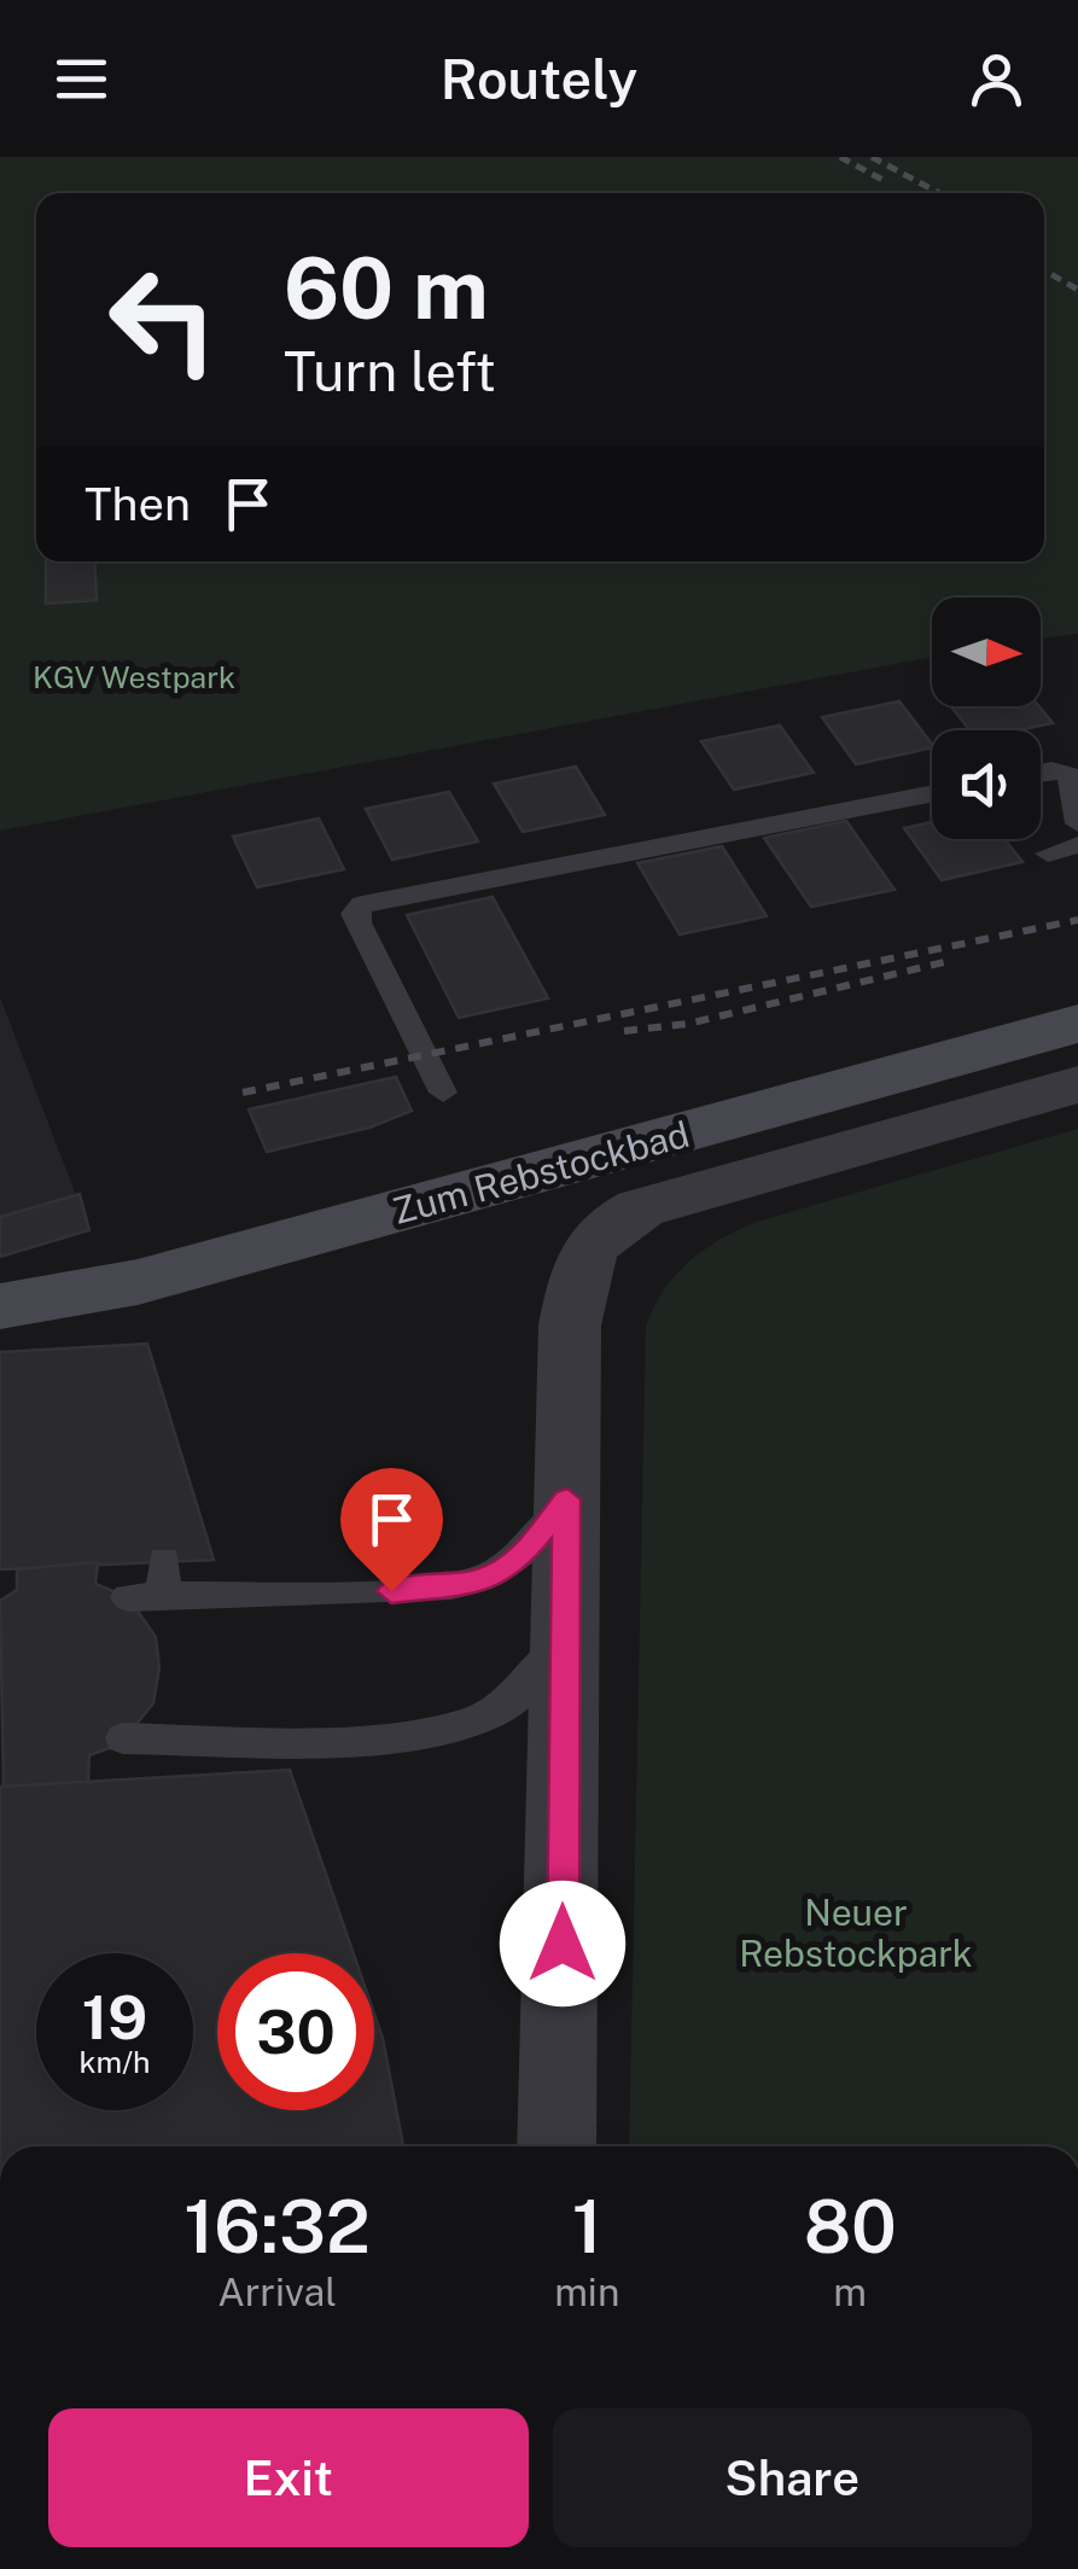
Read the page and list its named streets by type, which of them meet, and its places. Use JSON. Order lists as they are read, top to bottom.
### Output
{
  "streets": {
    "main road": ["Zum Rebstockbad"]
  },
  "parks": ["KGV Westpark", "Neuer Rebstockpark"],
  "north": "right",
  "page": {
    "header": "Routely",
    "turn": ["60 m", "Turn left"],
    "then": "Then",
    "speed": "19 km/h",
    "limit": "30",
    "eta": [
      "16:32",
      "Arrival",
      "1",
      "min",
      "80",
      "m"
    ],
    "buttons": ["Exit", "Share"]
  }
}
